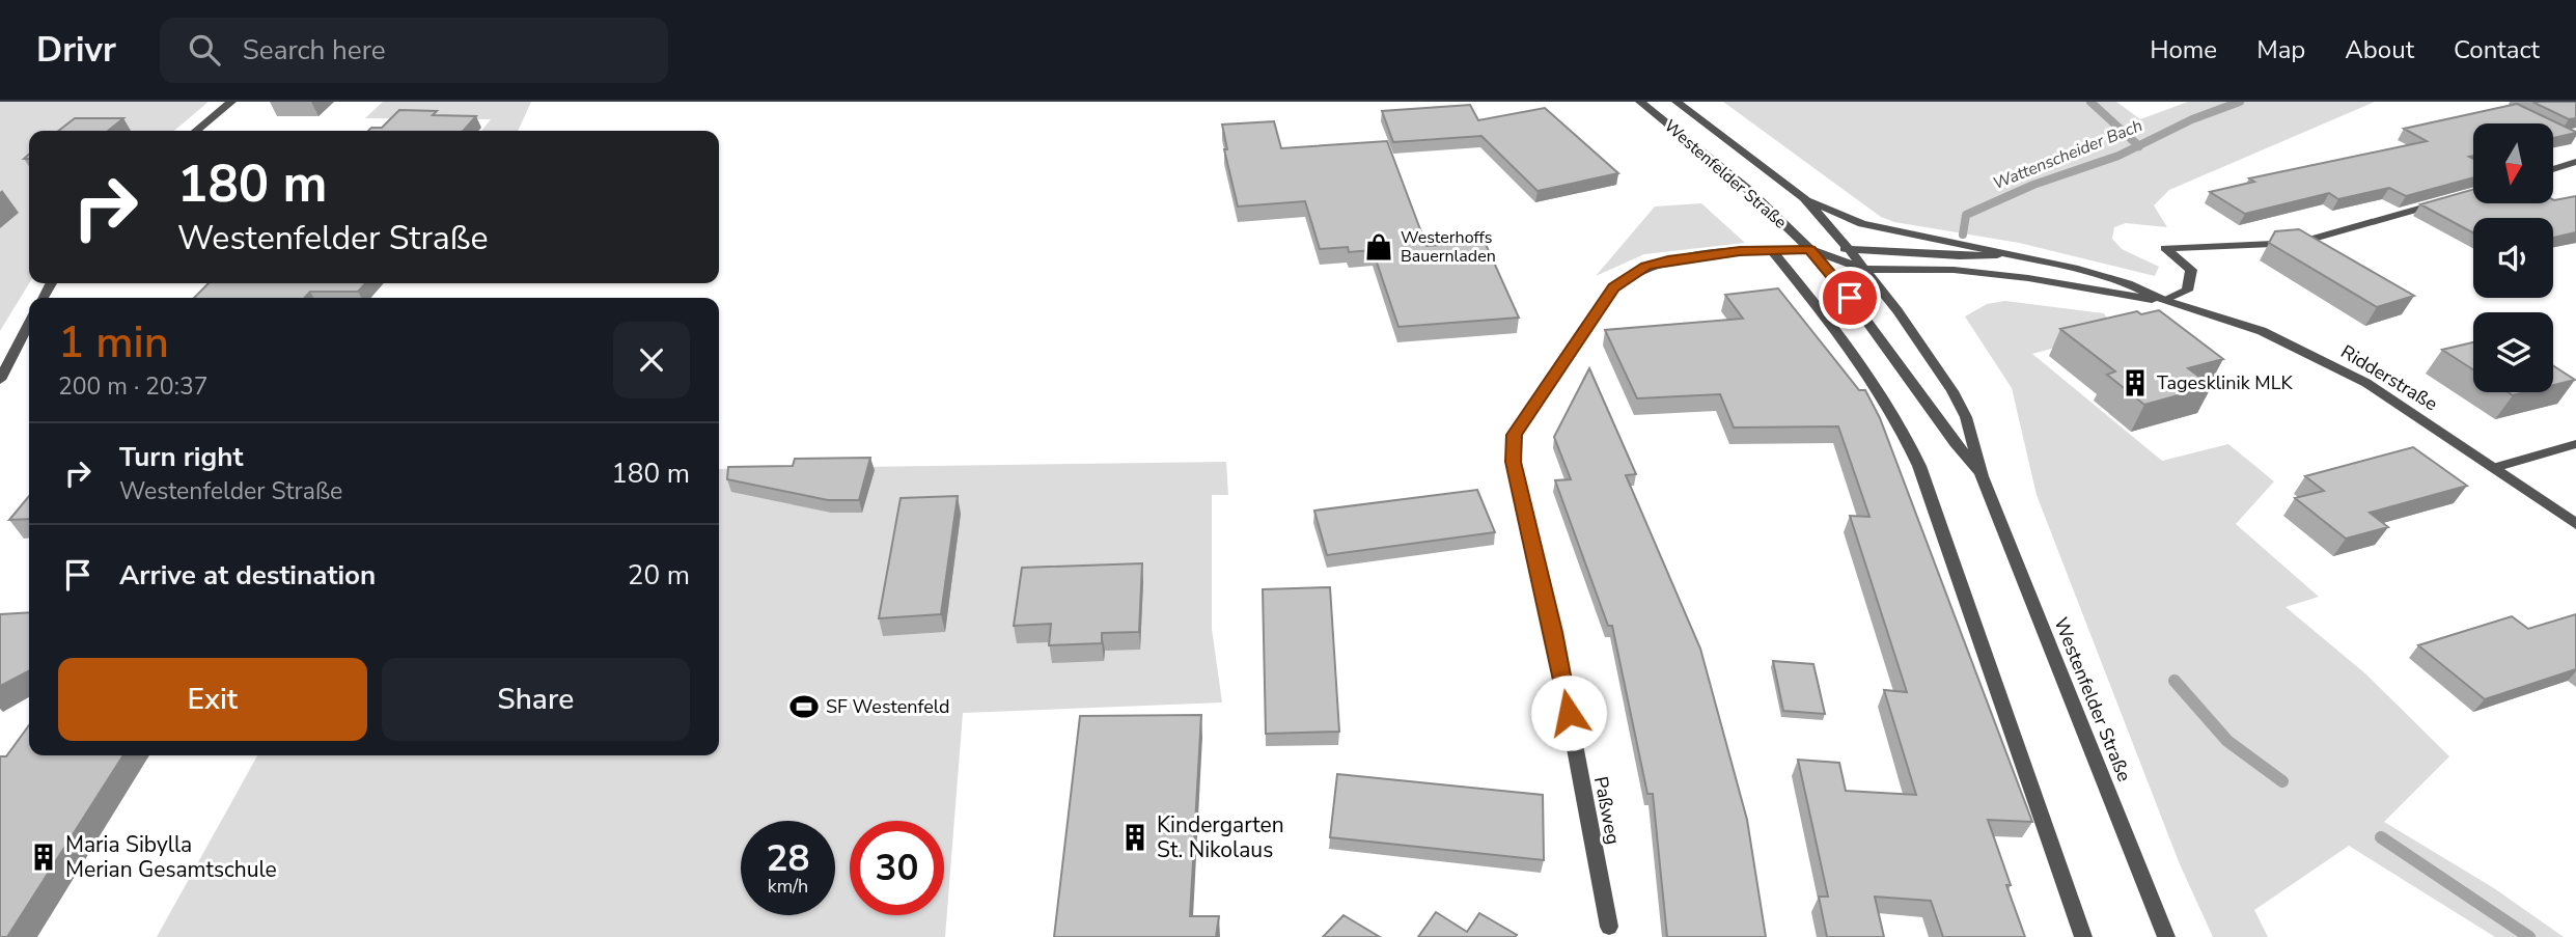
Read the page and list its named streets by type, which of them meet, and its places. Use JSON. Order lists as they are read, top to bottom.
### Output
{
  "streets": {
    "street": ["Westenfelder Straße", "Ridderstraße", "Paßweg"]
  },
  "crossings": [
    ["Westenfelder Straße", "Ridderstraße"],
    ["Westenfelder Straße", "Paßweg"]
  ],
  "water": ["Wattenscheider Bach"],
  "places": {
    "shop": ["Westerhoffs Bauernladen"],
    "building": ["Tagesklinik MLK", "Kindergarten St. Nikolaus", "Maria Sibylla Merian Gesamtschule"],
    "sports": ["SF Westenfeld"]
  },
  "north": "bottom",
  "page": {
    "header": "Drivr",
    "search": "Search here",
    "nav": [
      "Home",
      "Map",
      "About",
      "Contact"
    ],
    "turn": ["180 m", "Westenfelder Straße"],
    "heading": ["1 min", "200 m · 20:37"],
    "list": [
      {
        "name": "Turn right",
        "note": "Westenfelder Straße",
        "value": "180 m"
      },
      {
        "name": "Arrive at destination",
        "value": "20 m"
      }
    ],
    "buttons": ["Exit", "Share"],
    "speed": "28 km/h",
    "limit": "30"
  }
}
